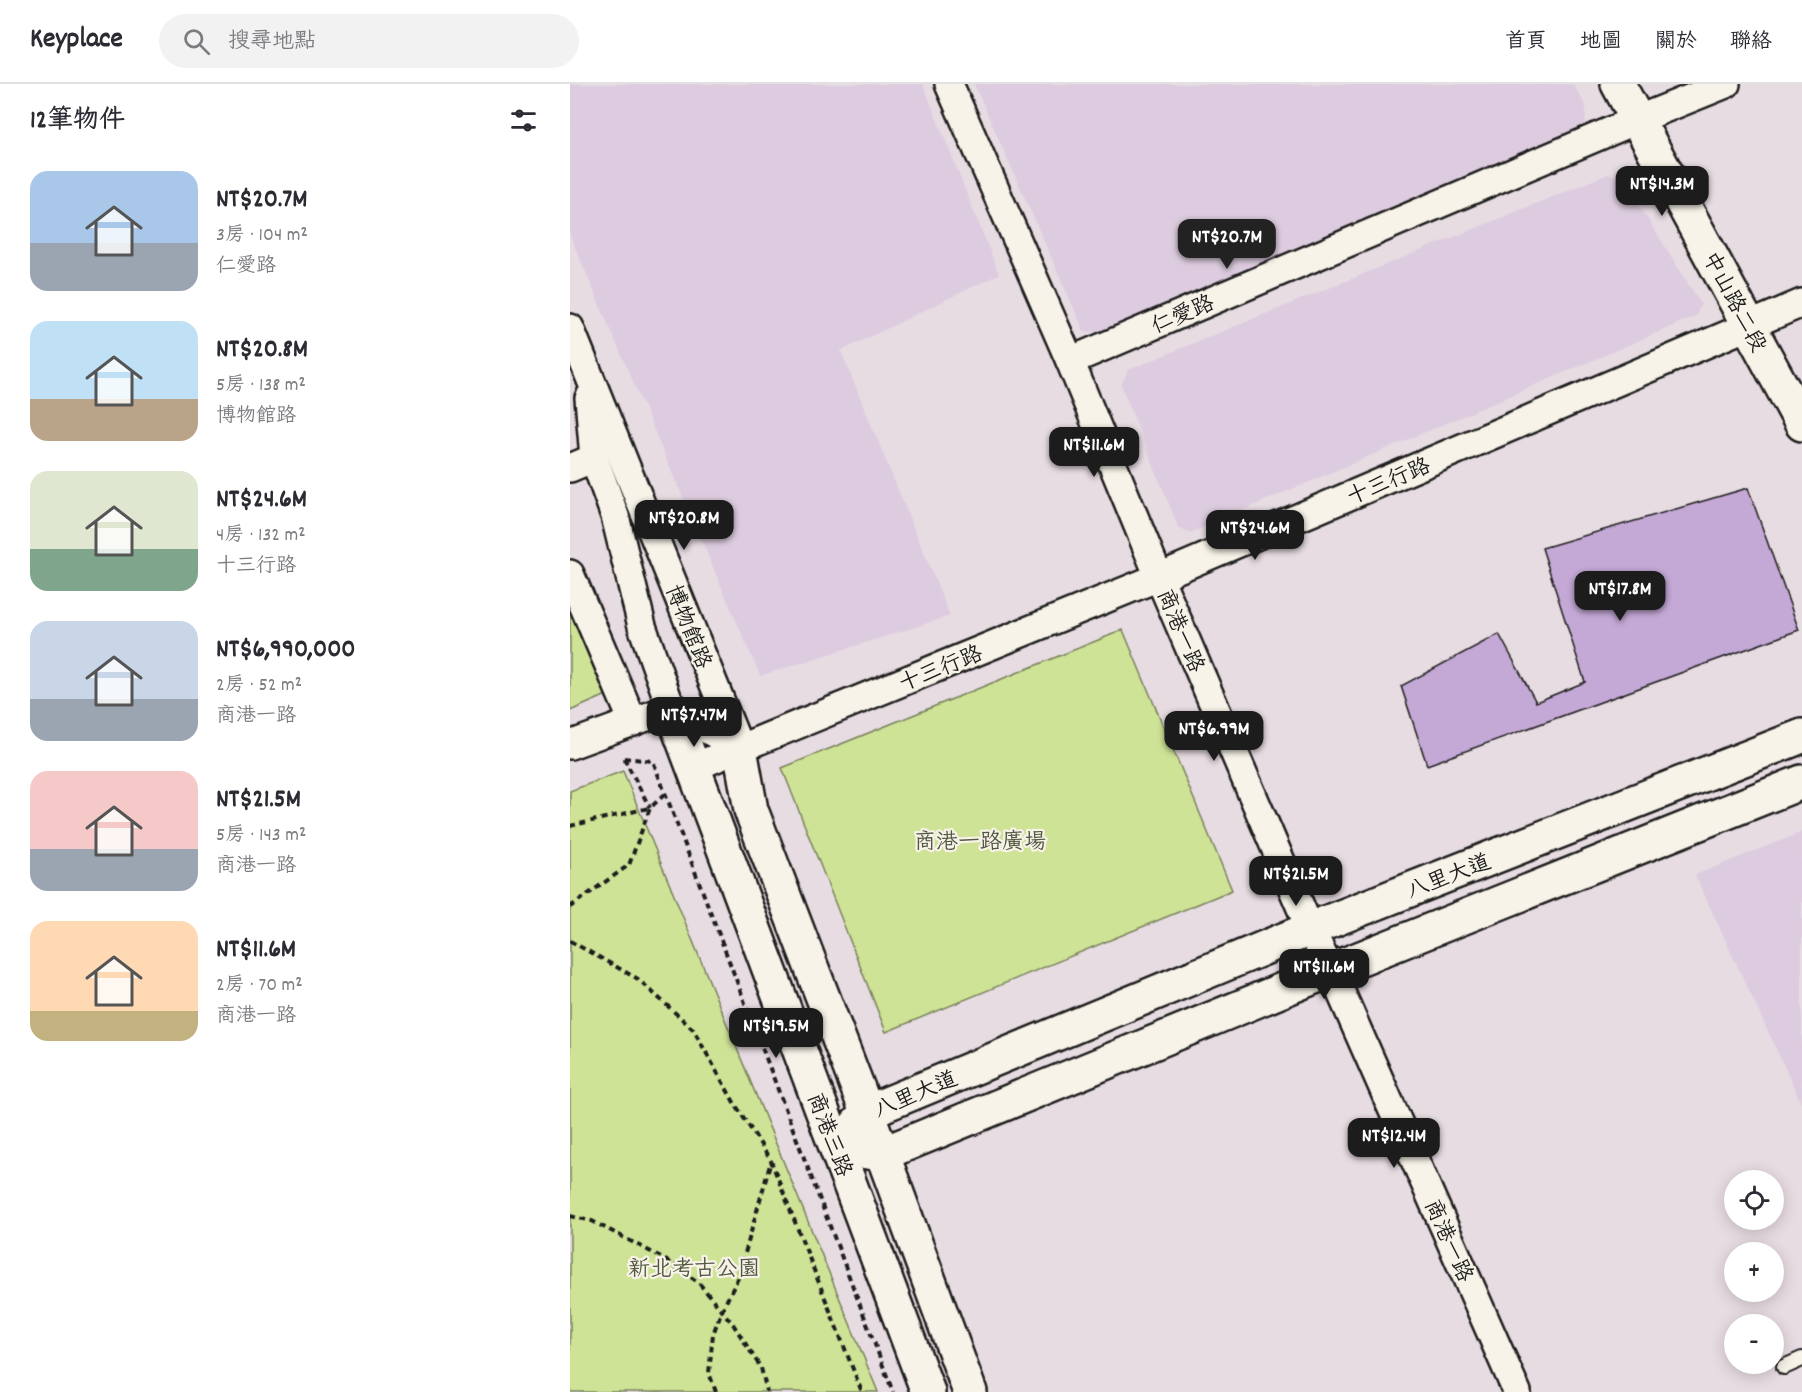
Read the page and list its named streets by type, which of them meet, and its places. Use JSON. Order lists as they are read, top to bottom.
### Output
{
  "streets": {
    "street": [
      "中山路二段",
      "仁愛路",
      "十三行路",
      "博物館路",
      "商港一路",
      "八里大道",
      "商港三路"
    ]
  },
  "crossings": [
    ["中山路二段", "仁愛路"],
    ["中山路二段", "十三行路"],
    ["仁愛路", "商港一路"],
    ["十三行路", "博物館路"],
    ["十三行路", "商港一路"],
    ["十三行路", "商港三路"],
    ["博物館路", "商港三路"],
    ["商港一路", "八里大道"],
    ["八里大道", "商港三路"]
  ],
  "parks": ["商港一路廣場", "新北考古公園"],
  "page": {
    "header": "Keyplace",
    "search": "搜尋地點",
    "nav": [
      "首頁",
      "地圖",
      "關於",
      "聯絡"
    ],
    "heading": "12筆物件",
    "list": [
      {
        "name": "NT$20.7M",
        "note": "3房 · 104 m² · 仁愛路"
      },
      {
        "name": "NT$20.8M",
        "note": "5房 · 138 m² · 博物館路"
      },
      {
        "name": "NT$24.6M",
        "note": "4房 · 132 m² · 十三行路"
      },
      {
        "name": "NT$6,990,000",
        "note": "2房 · 52 m² · 商港一路"
      },
      {
        "name": "NT$21.5M",
        "note": "5房 · 143 m² · 商港一路"
      },
      {
        "name": "NT$11.6M",
        "note": "2房 · 70 m² · 商港一路"
      }
    ],
    "price": [
      "NT$14.3M",
      "NT$20.7M",
      "NT$11.6M",
      "NT$20.8M",
      "NT$24.6M",
      "NT$17.8M",
      "NT$7.47M",
      "NT$6.99M",
      "NT$21.5M",
      "NT$11.6M",
      "NT$19.5M",
      "NT$12.4M"
    ],
    "map_buttons": ["+", "−"]
  }
}
